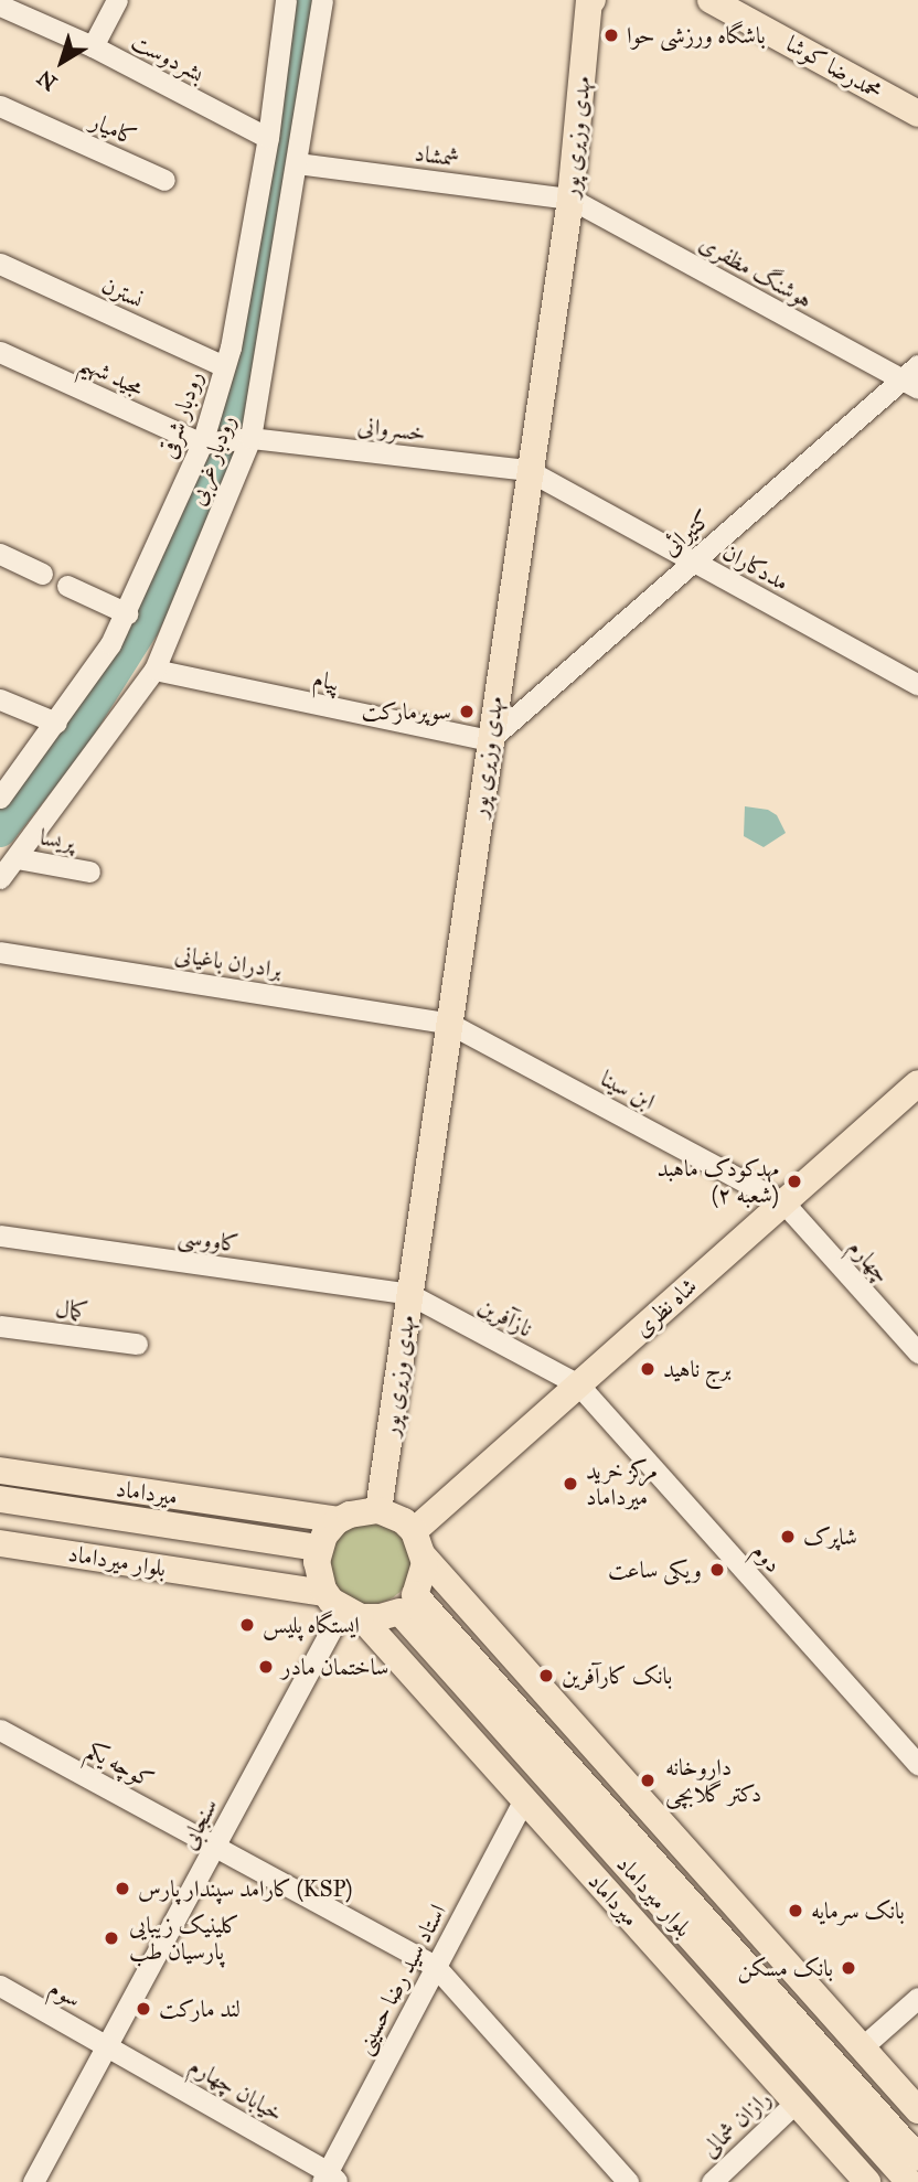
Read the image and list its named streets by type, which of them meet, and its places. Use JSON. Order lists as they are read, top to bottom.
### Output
{
  "streets": {
    "main road": [
      "محمدرضا کوشا",
      "مهدی وزیری پور",
      "شاه نظری",
      "میرداماد",
      "بلوار میرداماد"
    ],
    "street": [
      "بشردوست",
      "کامیار",
      "شمشاد",
      "هوشنگ مظفری",
      "نسترن",
      "مجید شهیم",
      "رودبار شرقی",
      "خسروانی",
      "رودبار غربی",
      "کتیرائی",
      "مددکاران",
      "پیام",
      "پریسا",
      "برادران باغیانی",
      "ابن سینا",
      "کاووسی",
      "چهارم",
      "کمال",
      "نازآفرین",
      "دوم",
      "کوچه یکم",
      "سنجابی",
      "استاد سید رضا حسینی",
      "سوم",
      "خیابان چهارم",
      "رازان شمالی"
    ]
  },
  "crossings": [
    ["بشردوست", "رودبار شرقی"],
    ["مهدی وزیری پور", "شمشاد"],
    ["مهدی وزیری پور", "هوشنگ مظفری"],
    ["مهدی وزیری پور", "خسروانی"],
    ["مهدی وزیری پور", "کتیرائی"],
    ["مهدی وزیری پور", "مددکاران"],
    ["مهدی وزیری پور", "پیام"],
    ["مهدی وزیری پور", "برادران باغیانی"],
    ["مهدی وزیری پور", "ابن سینا"],
    ["مهدی وزیری پور", "کاووسی"],
    ["مهدی وزیری پور", "شاه نظری"],
    ["مهدی وزیری پور", "نازآفرین"],
    ["مهدی وزیری پور", "میرداماد"],
    ["مهدی وزیری پور", "بلوار میرداماد"],
    ["مهدی وزیری پور", "سنجابی"],
    ["شمشاد", "هوشنگ مظفری"],
    ["شمشاد", "رودبار غربی"],
    ["هوشنگ مظفری", "کتیرائی"],
    ["نسترن", "رودبار شرقی"],
    ["مجید شهیم", "رودبار شرقی"],
    ["مجید شهیم", "خسروانی"],
    ["رودبار شرقی", "خسروانی"],
    ["خسروانی", "رودبار غربی"],
    ["خسروانی", "مددکاران"],
    ["رودبار غربی", "پیام"],
    ["رودبار غربی", "پریسا"],
    ["کتیرائی", "مددکاران"],
    ["کتیرائی", "پیام"],
    ["برادران باغیانی", "ابن سینا"],
    ["ابن سینا", "چهارم"],
    ["ابن سینا", "شاه نظری"],
    ["کاووسی", "نازآفرین"],
    ["چهارم", "شاه نظری"],
    ["شاه نظری", "نازآفرین"],
    ["شاه نظری", "میرداماد"],
    ["شاه نظری", "دوم"],
    ["شاه نظری", "بلوار میرداماد"],
    ["شاه نظری", "سنجابی"],
    ["نازآفرین", "دوم"],
    ["میرداماد", "بلوار میرداماد"],
    ["میرداماد", "سنجابی"],
    ["میرداماد", "استاد سید رضا حسینی"],
    ["میرداماد", "رازان شمالی"],
    ["بلوار میرداماد", "سنجابی"],
    ["کوچه یکم", "سنجابی"],
    ["کوچه یکم", "استاد سید رضا حسینی"],
    ["سنجابی", "سوم"],
    ["سنجابی", "خیابان چهارم"],
    ["استاد سید رضا حسینی", "خیابان چهارم"],
    ["سوم", "خیابان چهارم"]
  ],
  "places": [
    "باشگاه ورزشی حوا",
    "سوپرمارکت",
    "مهدکودک ماهبد (شعبه ۲)",
    "برج ناهید",
    "مرکز خرید میرداماد",
    "شاپرک",
    "ویکی ساعت",
    "ایستگاه پلیس",
    "ساختمان مادر",
    "بانک کارآفرین",
    "داروخانه دکتر گلابچی",
    "کارامد سپندار پارس (KSP)",
    "بانک سرمایه",
    "کلینیک زیبایی پارسیان طب",
    "بانک مسکن",
    "لند مارکت"
  ],
  "north": "bottom left"
}
